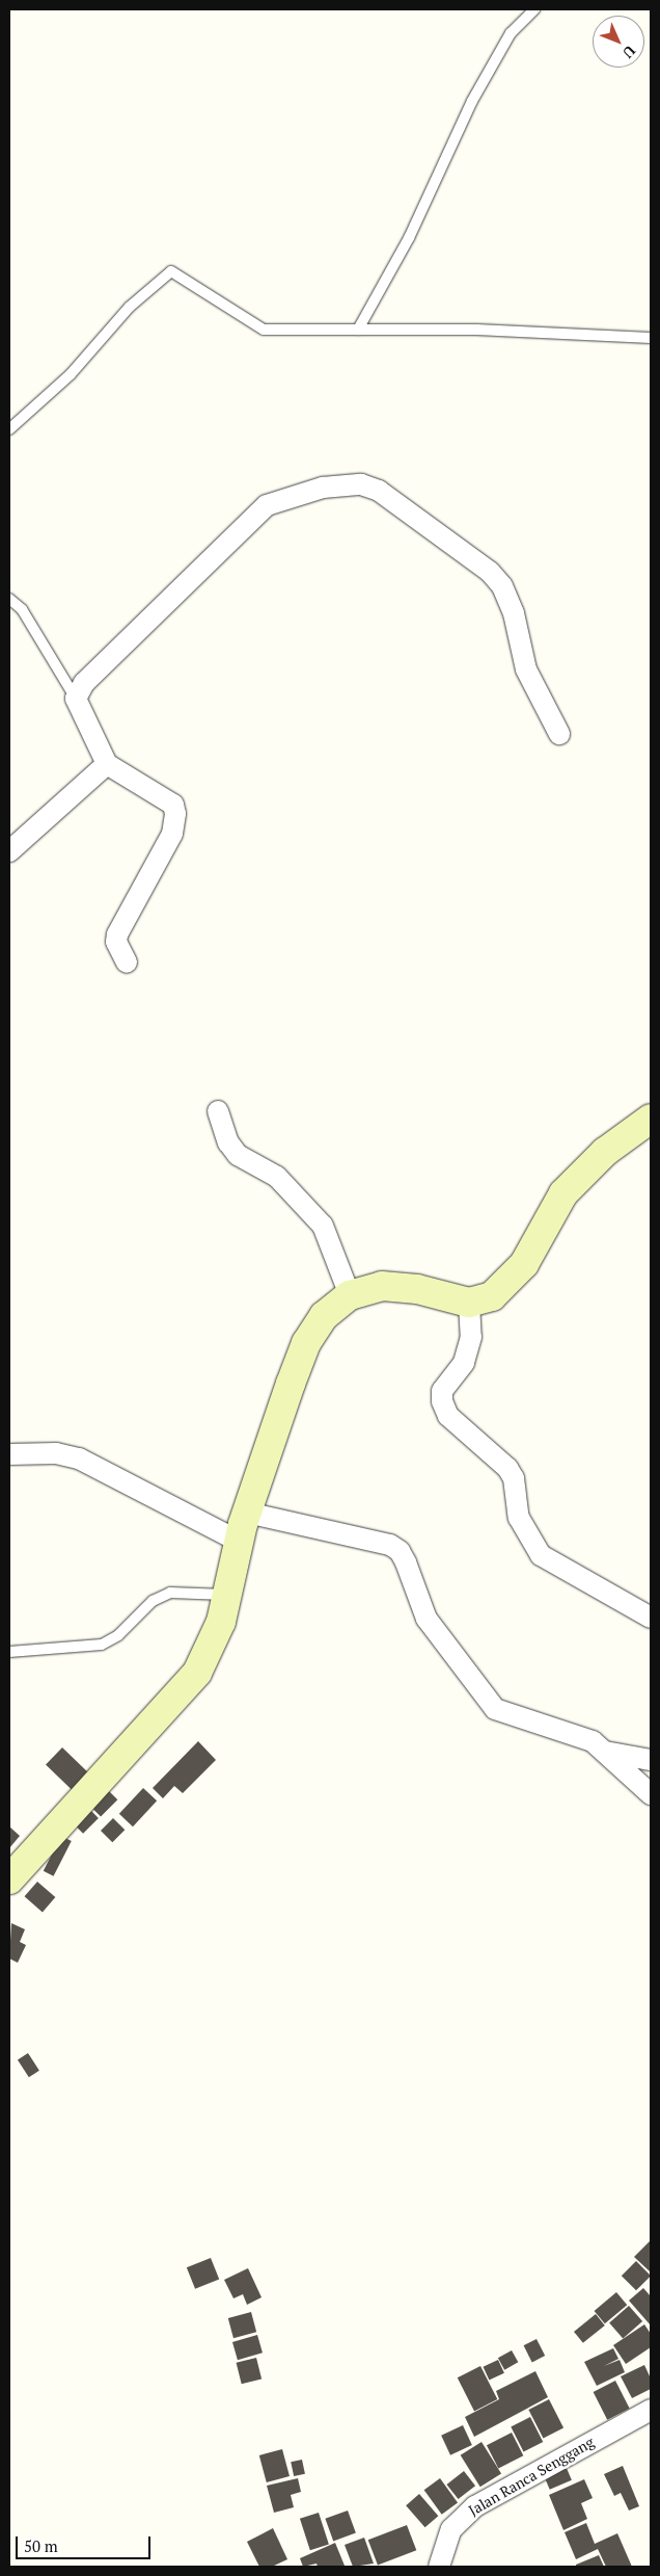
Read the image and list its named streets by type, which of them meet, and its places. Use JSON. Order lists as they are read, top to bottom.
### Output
{
  "streets": {
    "street": ["Jalan Ranca Senggang"]
  },
  "scale_bar": "50 m",
  "north": "bottom right"
}
